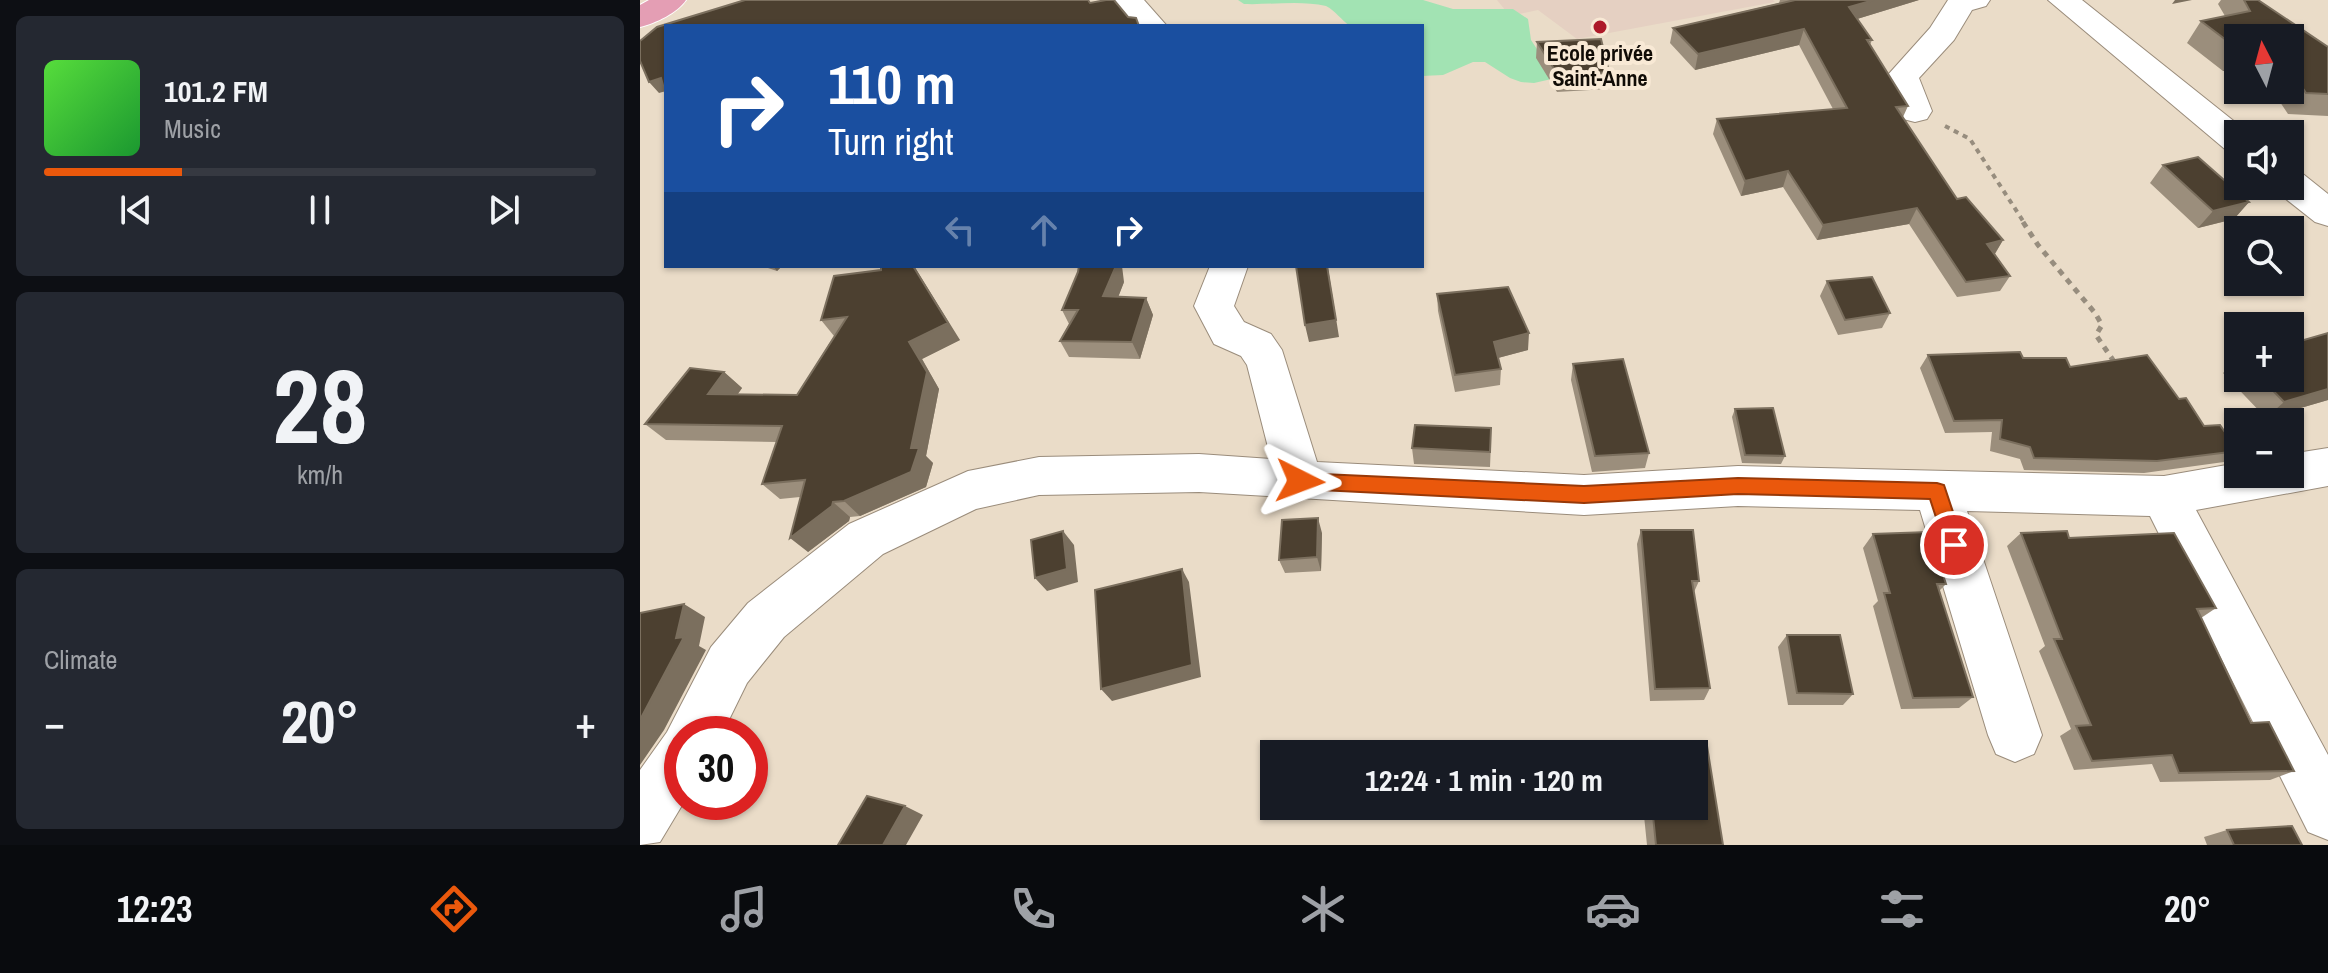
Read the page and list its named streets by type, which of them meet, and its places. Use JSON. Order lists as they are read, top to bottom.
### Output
{
  "places": ["Ecole privée Saint-Anne"],
  "north": "top",
  "page": {
    "map_buttons": ["+", "−"],
    "turn": ["110 m", "Turn right"],
    "song": ["101.2 FM", "Music"],
    "tile": [
      ["28", "km/h"],
      "Climate"
    ],
    "heat": ["−", "20°", "+"],
    "limit": "30",
    "trip": "12:24 · 1 min · 120 m",
    "tabs": ["12:23", "20°"]
  }
}
